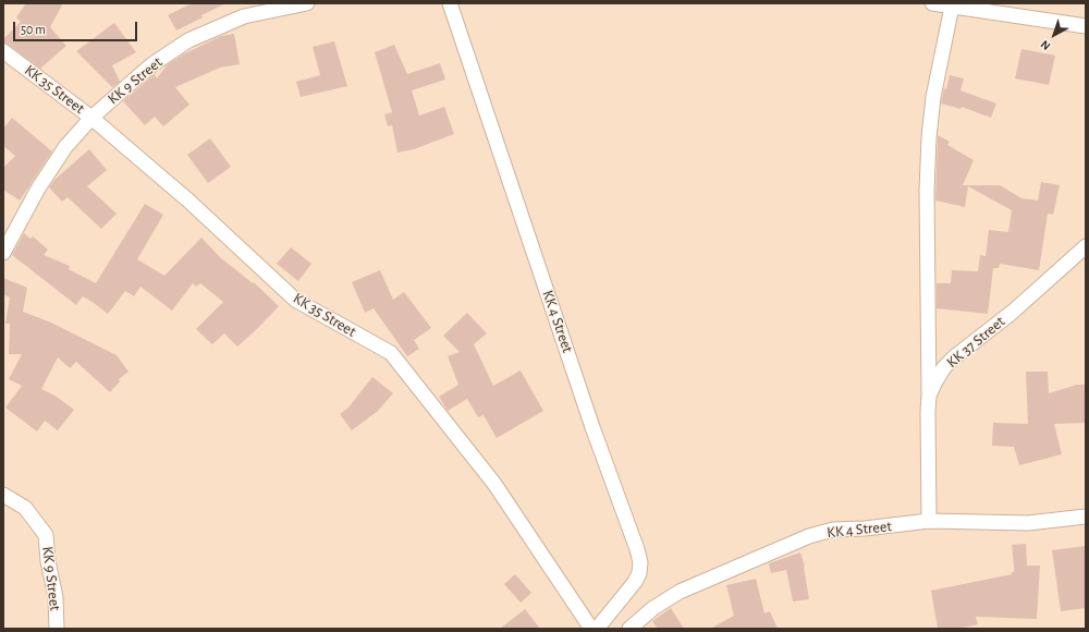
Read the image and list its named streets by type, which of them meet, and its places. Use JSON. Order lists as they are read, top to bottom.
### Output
{
  "streets": {
    "street": [
      "KK 9 Street",
      "KK 35 Street",
      "KK 4 Street",
      "KK 37 Street"
    ]
  },
  "crossings": [
    ["KK 9 Street", "KK 35 Street"],
    ["KK 4 Street", "KK 37 Street"]
  ],
  "scale_bar": "50 m",
  "north": "bottom left"
}
